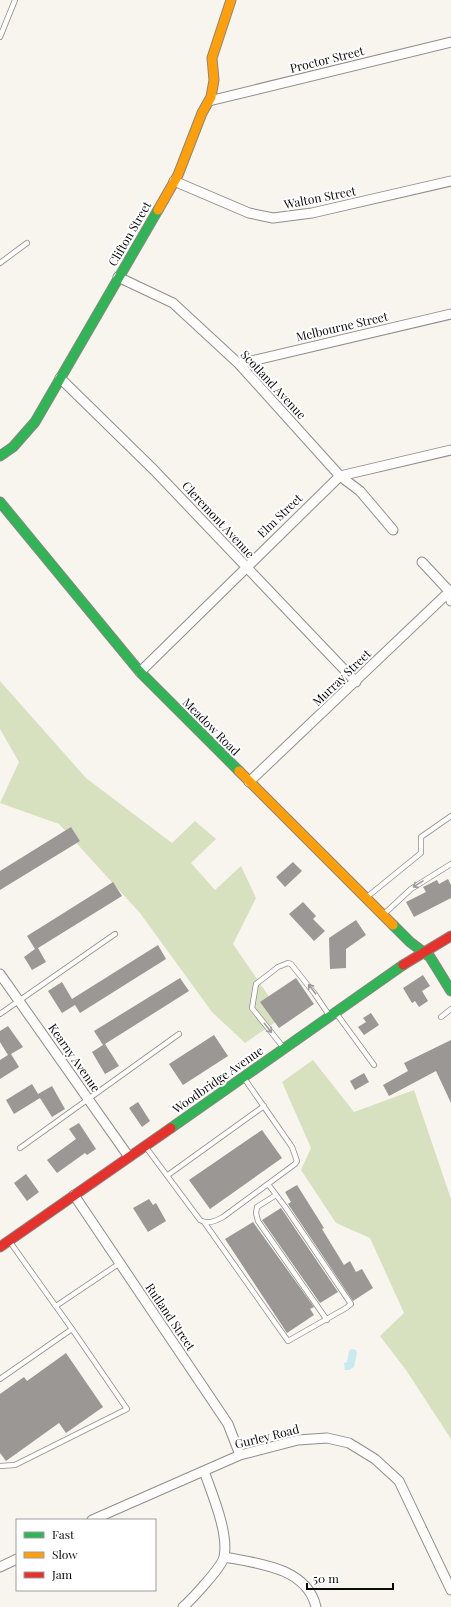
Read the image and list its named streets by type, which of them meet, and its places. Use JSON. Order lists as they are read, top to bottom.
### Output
{
  "streets": {
    "street": [
      "Proctor Street",
      "Walton Street",
      "Clifton Street",
      "Melbourne Street",
      "Scotland Avenue",
      "Elm Street",
      "Cleremont Avenue",
      "Murray Street",
      "Meadow Road",
      "Kearny Avenue",
      "Woodbridge Avenue",
      "Rutland Street",
      "Gurley Road"
    ]
  },
  "crossings": [
    ["Proctor Street", "Clifton Street"],
    ["Walton Street", "Clifton Street"],
    ["Clifton Street", "Scotland Avenue"],
    ["Clifton Street", "Cleremont Avenue"],
    ["Melbourne Street", "Scotland Avenue"],
    ["Scotland Avenue", "Elm Street"],
    ["Elm Street", "Cleremont Avenue"],
    ["Elm Street", "Meadow Road"],
    ["Cleremont Avenue", "Murray Street"],
    ["Murray Street", "Meadow Road"],
    ["Meadow Road", "Woodbridge Avenue"],
    ["Kearny Avenue", "Woodbridge Avenue"],
    ["Woodbridge Avenue", "Rutland Street"],
    ["Rutland Street", "Gurley Road"]
  ],
  "legend": ["Fast", "Slow", "Jam"],
  "scale_bar": "50 m"
}
